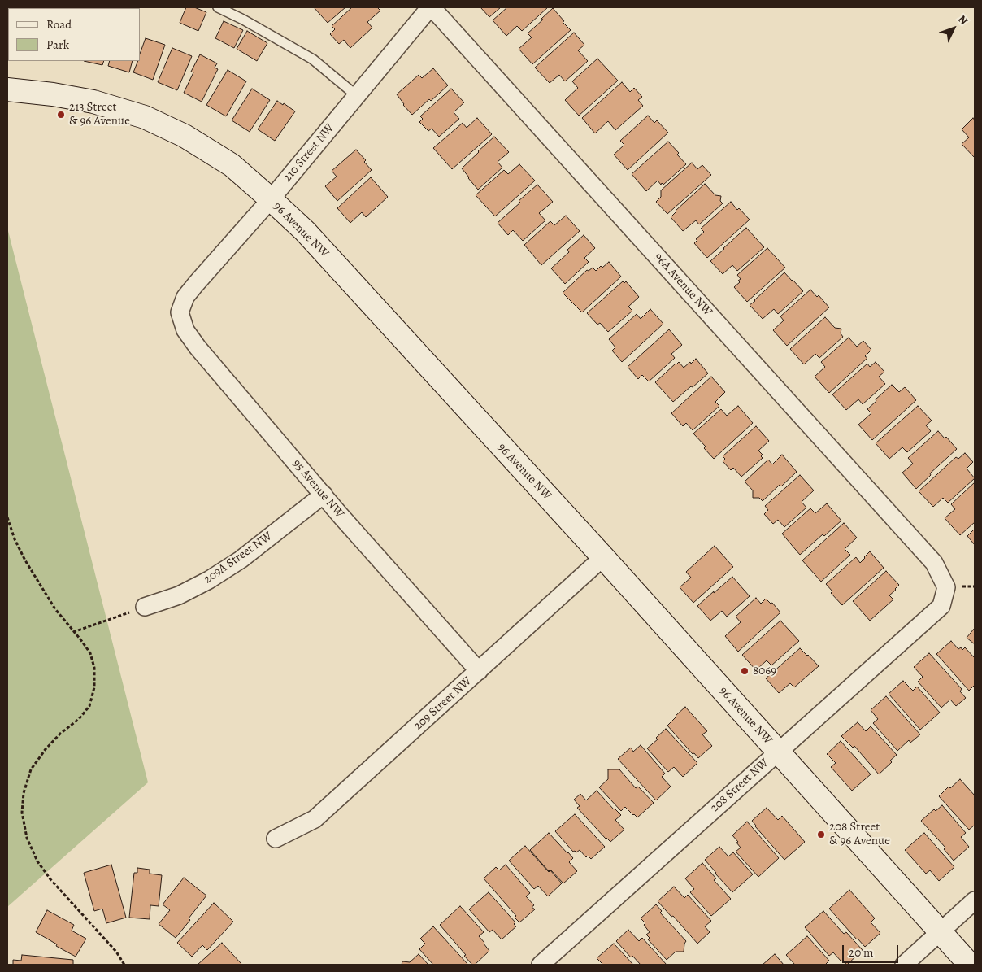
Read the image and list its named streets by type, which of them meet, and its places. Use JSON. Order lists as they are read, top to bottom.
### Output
{
  "streets": {
    "street": [
      "210 Street NW",
      "96 Avenue NW",
      "96A Avenue NW",
      "95 Avenue NW",
      "209A Street NW",
      "209 Street NW",
      "208 Street NW"
    ]
  },
  "crossings": [
    ["210 Street NW", "96 Avenue NW"],
    ["210 Street NW", "96A Avenue NW"],
    ["210 Street NW", "95 Avenue NW"],
    ["96 Avenue NW", "209 Street NW"],
    ["96 Avenue NW", "208 Street NW"],
    ["96A Avenue NW", "208 Street NW"],
    ["95 Avenue NW", "209A Street NW"],
    ["95 Avenue NW", "209 Street NW"]
  ],
  "places": ["213 Street & 96 Avenue", "8069", "208 Street & 96 Avenue"],
  "legend": ["Road", "Park"],
  "scale_bar": "20 m",
  "north": "top right"
}
